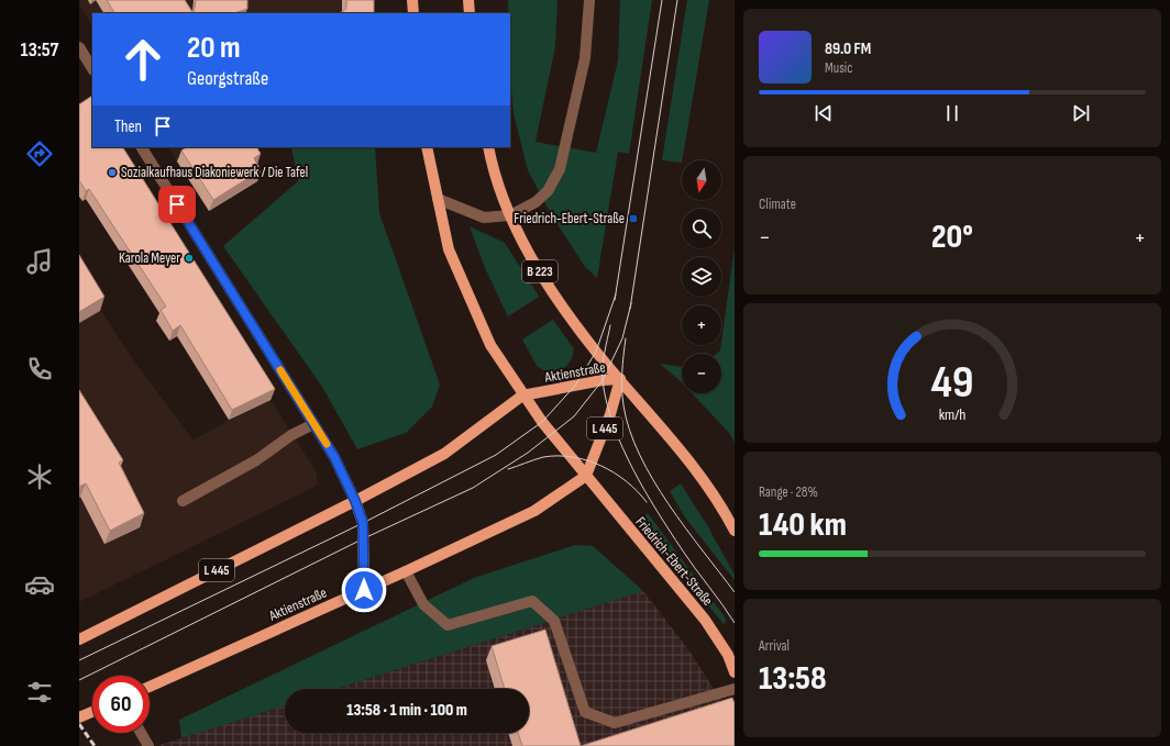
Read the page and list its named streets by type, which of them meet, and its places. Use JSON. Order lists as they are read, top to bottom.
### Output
{
  "streets": {
    "main road": [
      "B 223",
      "Aktienstraße",
      "L 445",
      "Friedrich-Ebert-Straße"
    ]
  },
  "crossings": [
    ["B 223", "Aktienstraße"],
    ["Aktienstraße", "Friedrich-Ebert-Straße"]
  ],
  "places": {
    "other": ["Sozialkaufhaus Diakoniewerk / Die Tafel", "Karola Meyer"],
    "transit": ["Friedrich-Ebert-Straße"]
  },
  "north": "bottom",
  "page": {
    "tabs": "13:57",
    "turn": ["20 m", "Georgstraße"],
    "song": ["89.0 FM", "Music"],
    "then": "Then",
    "tile": [
      "Climate",
      ["Range · 28%", "140 km"],
      ["Arrival", "13:58"]
    ],
    "map_buttons": ["+", "−"],
    "heat": ["−", "20°", "+"],
    "limit": "60",
    "trip": "13:58 · 1 min · 100 m",
    "gauge": ["49", "km/h"]
  }
}
